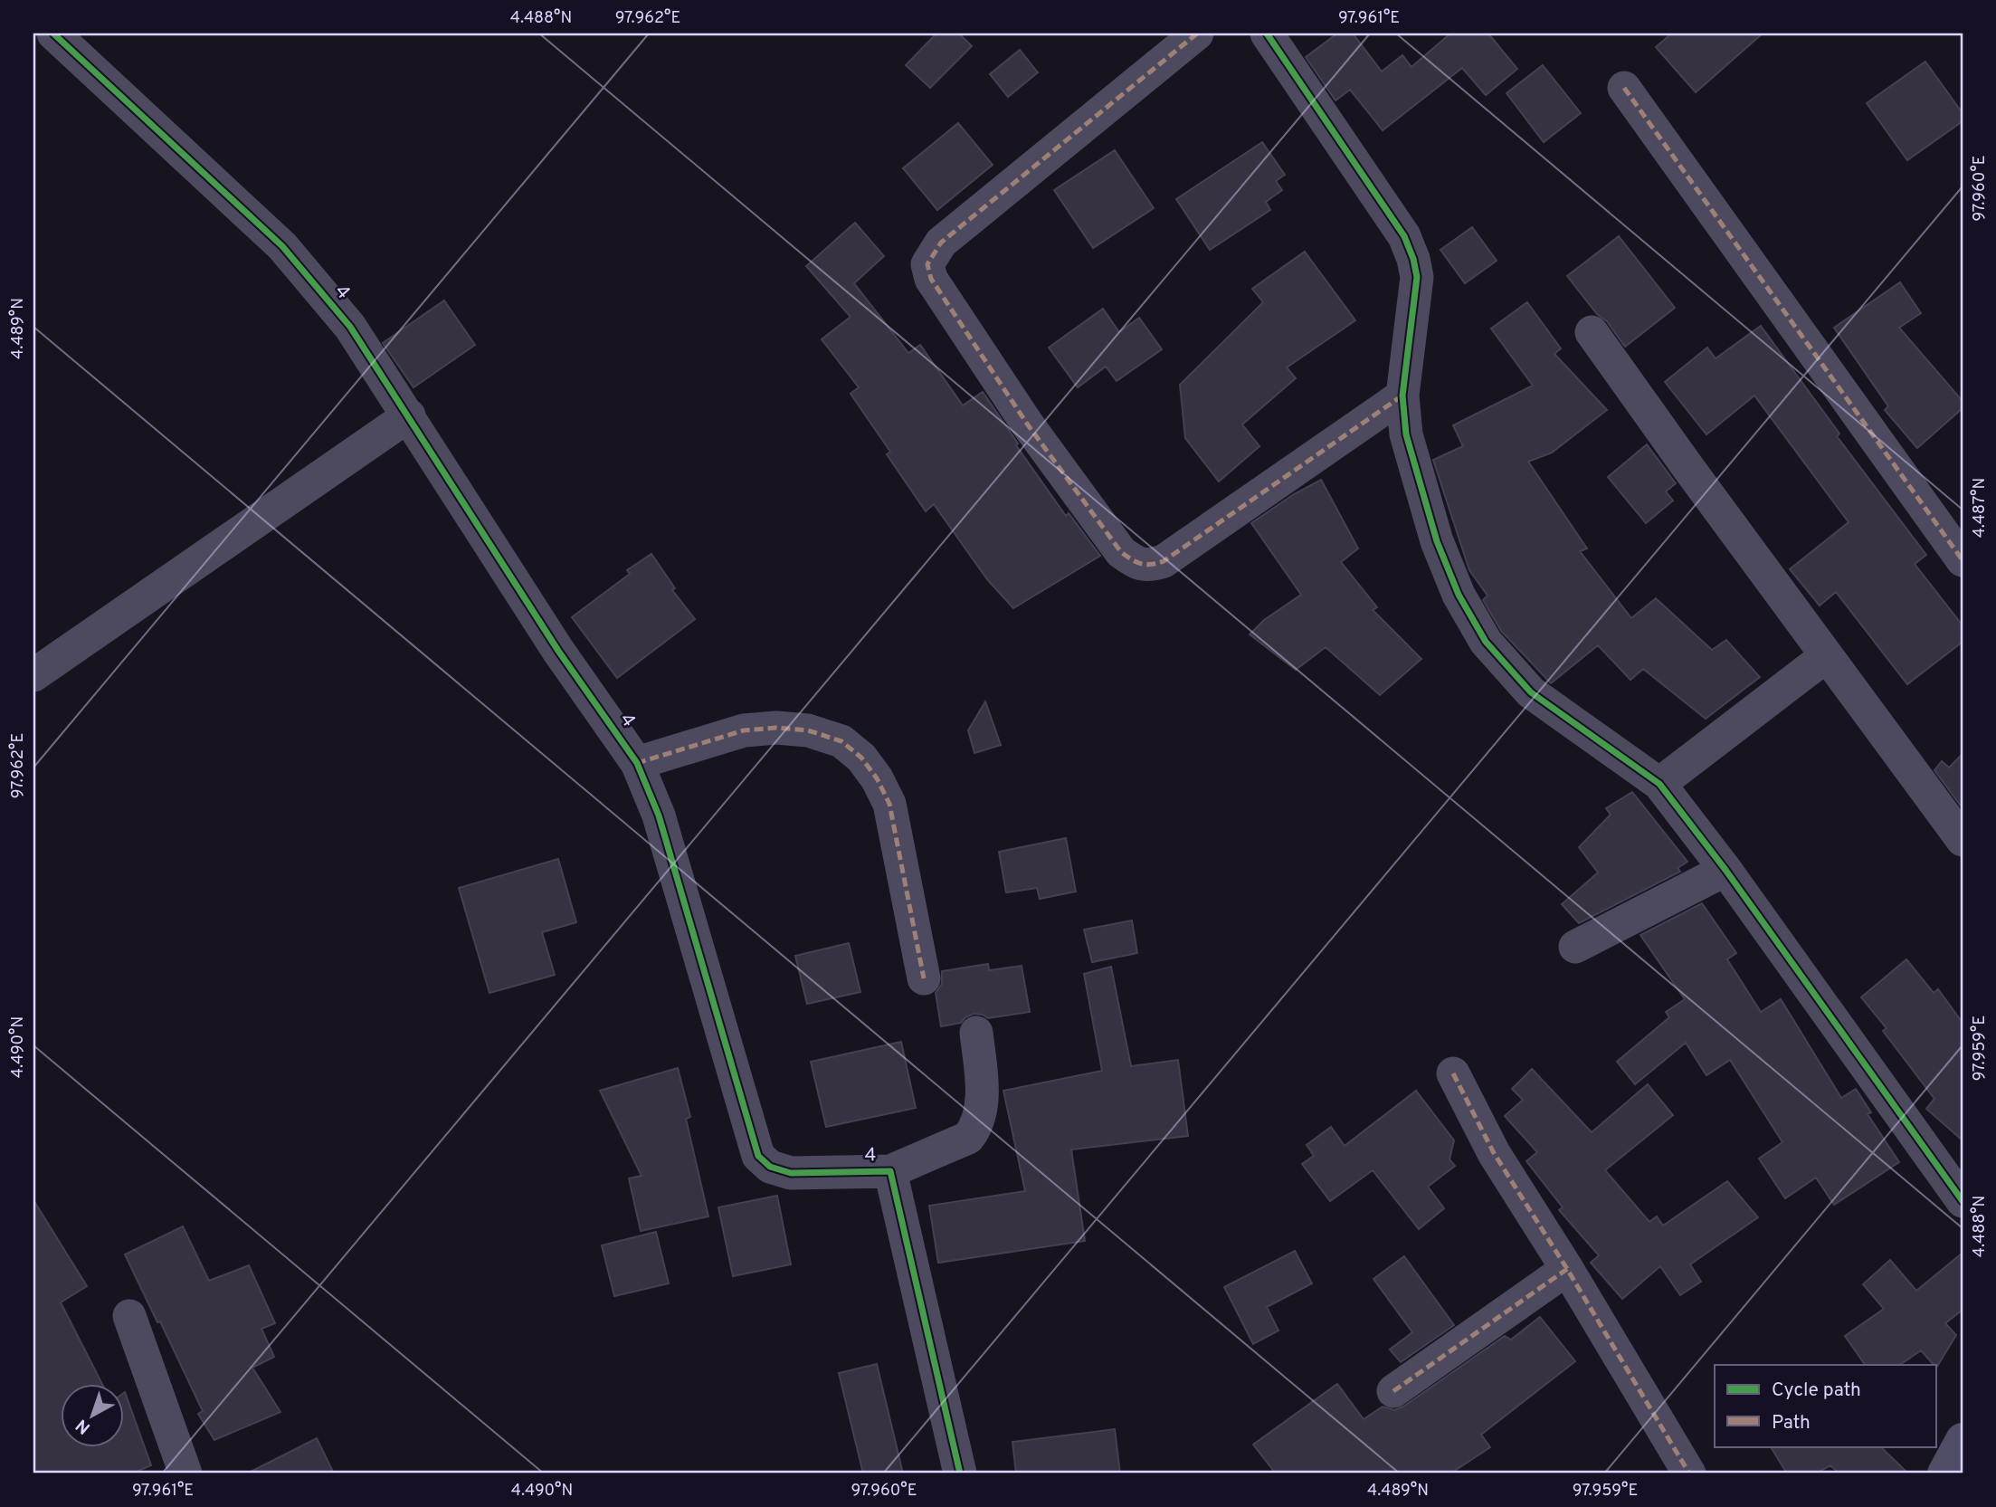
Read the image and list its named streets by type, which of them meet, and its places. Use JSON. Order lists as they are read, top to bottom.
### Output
{
  "streets": {
    "street": ["4"]
  },
  "legend": ["Cycle path", "Path"],
  "north": "bottom left",
  "coordinates": [
    "4.488°N",
    "97.962°E",
    "97.961°E",
    "97.960°E",
    "4.489°N",
    "4.487°N",
    "4.490°N",
    "97.959°E"
  ]
}
